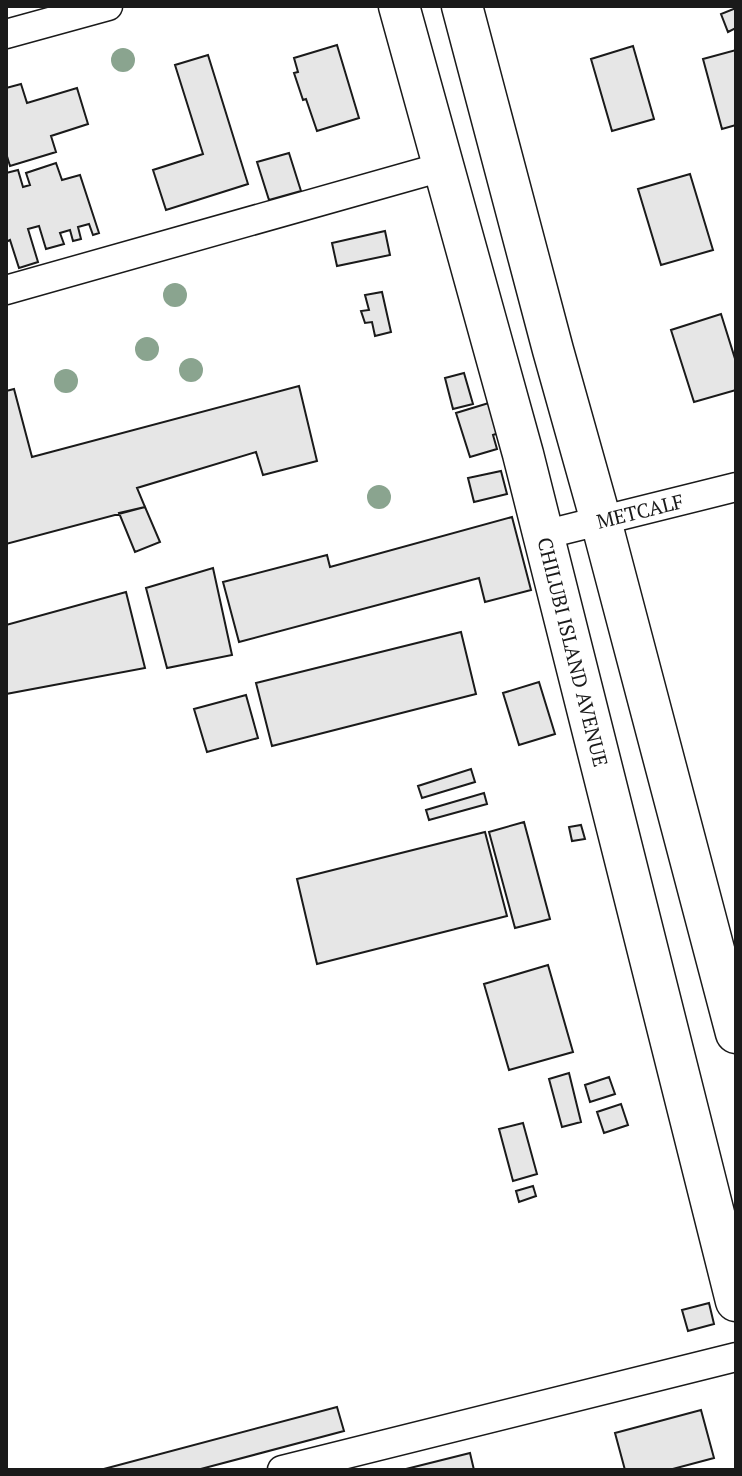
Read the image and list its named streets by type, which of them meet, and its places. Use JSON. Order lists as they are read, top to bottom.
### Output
{
  "streets": {
    "street": ["METCALF", "CHILUBI ISLAND AVENUE"]
  },
  "crossings": [
    ["METCALF", "CHILUBI ISLAND AVENUE"]
  ]
}
